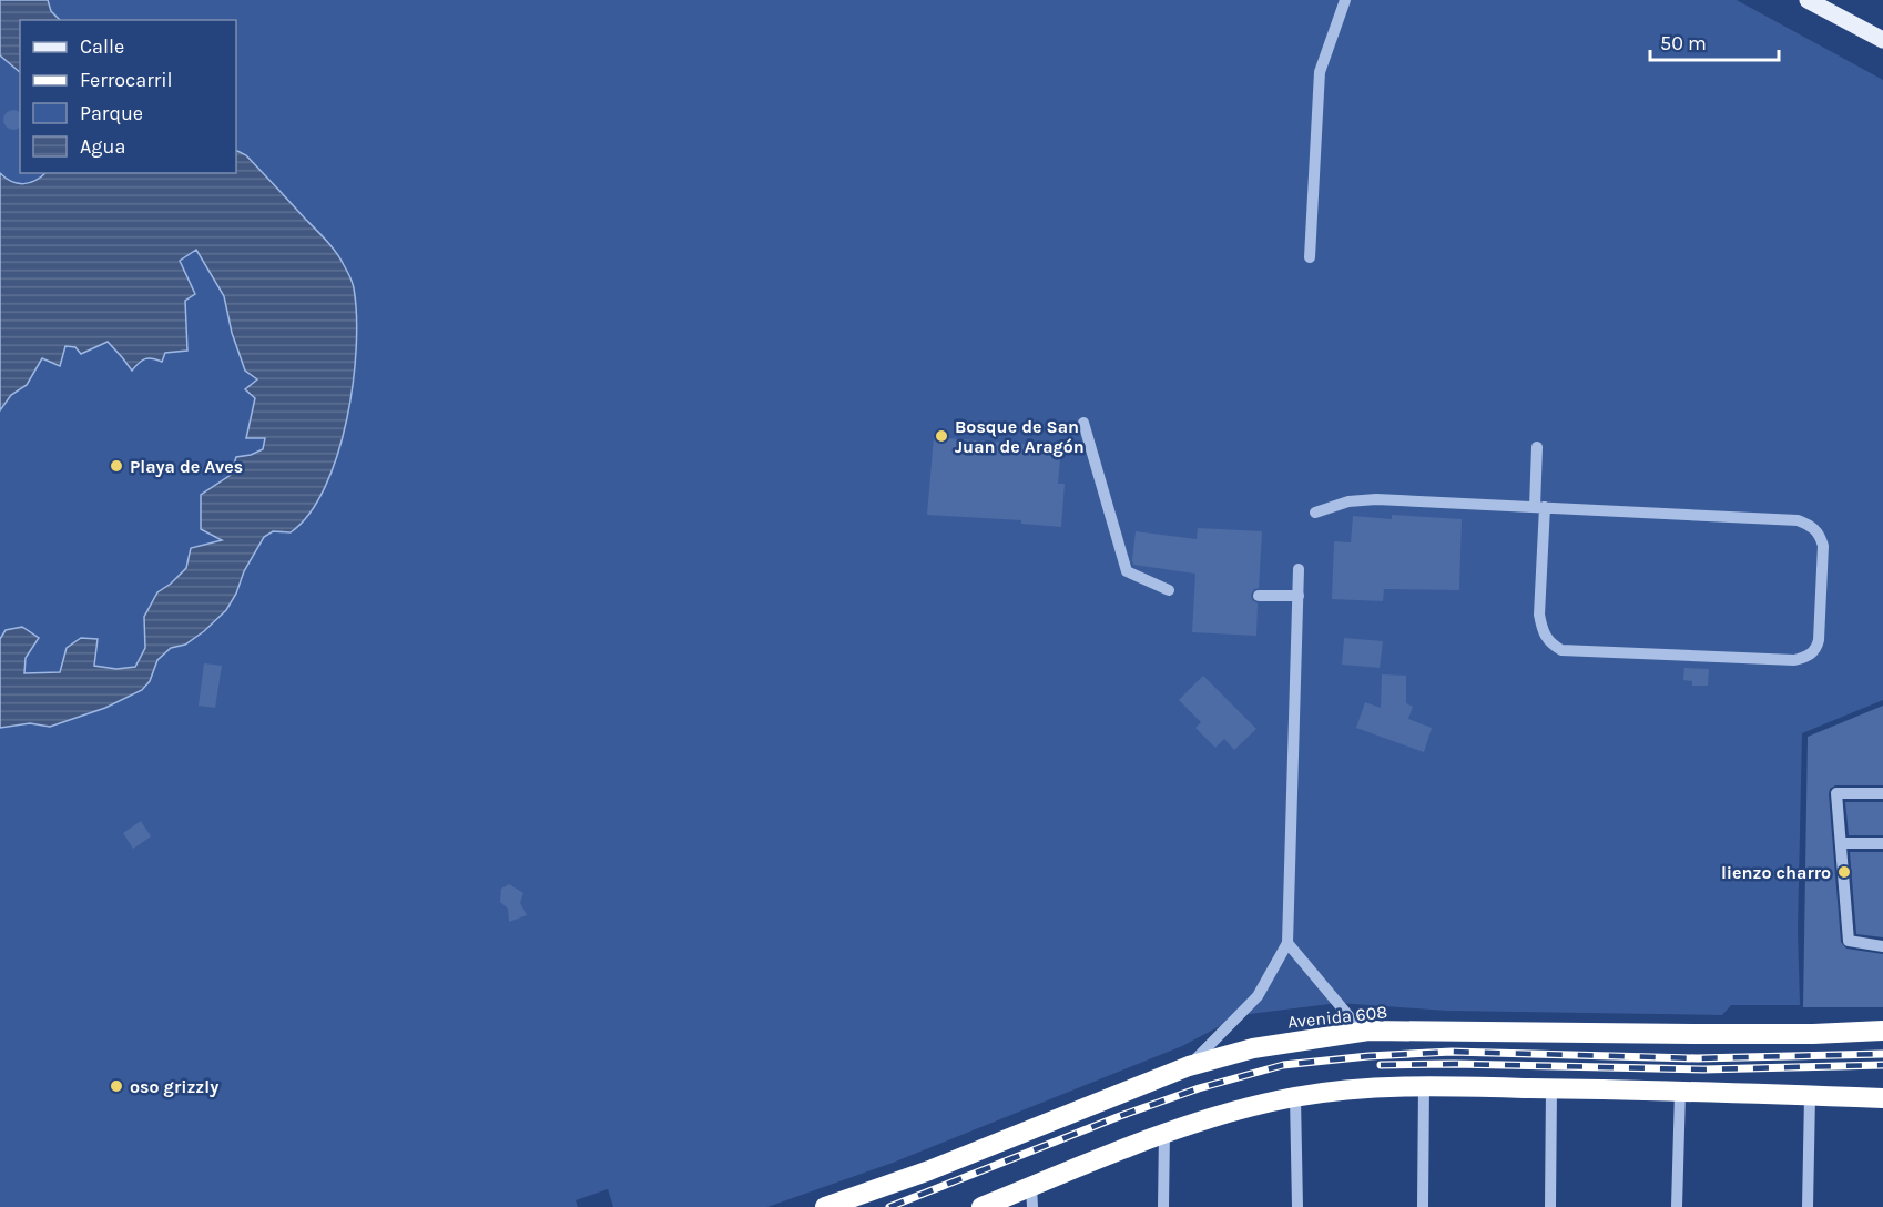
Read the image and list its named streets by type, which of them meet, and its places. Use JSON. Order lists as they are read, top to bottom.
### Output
{
  "streets": {
    "highway": ["Avenida 608"]
  },
  "places": [
    "Bosque de San Juan de Aragón",
    "Playa de Aves",
    "lienzo charro",
    "oso grizzly"
  ],
  "legend": [
    "Calle",
    "Ferrocarril",
    "Parque",
    "Agua"
  ],
  "scale_bar": "50 m"
}
